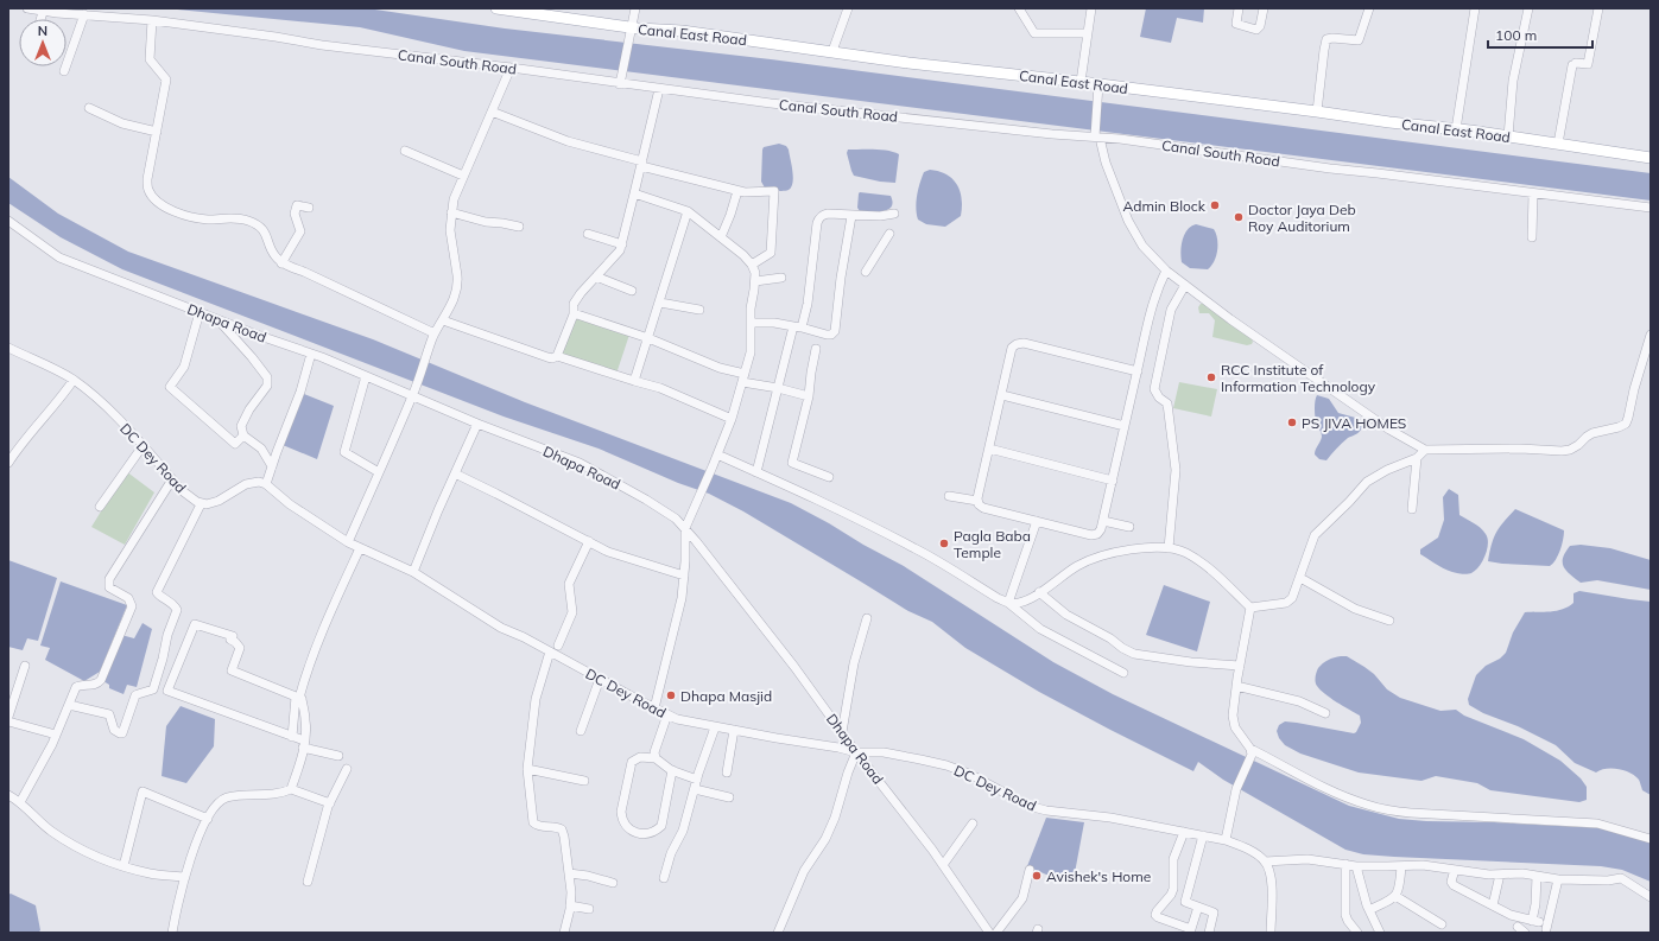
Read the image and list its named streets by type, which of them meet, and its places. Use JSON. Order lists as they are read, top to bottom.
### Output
{
  "streets": {
    "main road": ["Canal East Road"],
    "street": ["Canal South Road", "Dhapa Road", "DC Dey Road"]
  },
  "crossings": [
    ["Dhapa Road", "DC Dey Road"]
  ],
  "places": [
    "Admin Block",
    "Doctor Jaya Deb Roy Auditorium",
    "RCC Institute of Information Technology",
    "PS JIVA HOMES",
    "Pagla Baba Temple",
    "Dhapa Masjid",
    "Avishek's Home"
  ],
  "scale_bar": "100 m",
  "north": "top"
}
